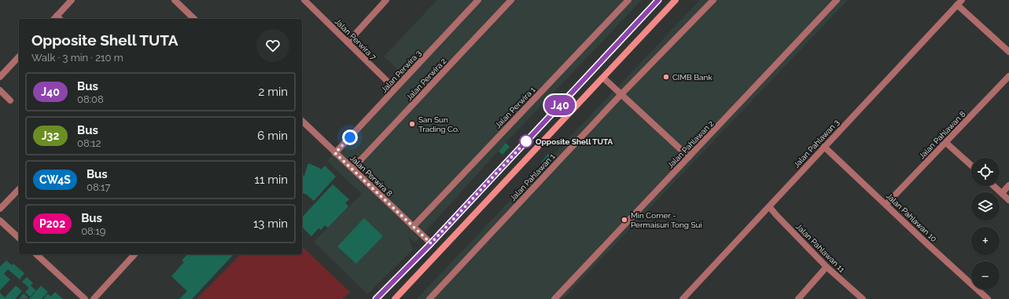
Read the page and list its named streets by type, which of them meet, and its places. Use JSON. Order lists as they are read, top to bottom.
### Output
{
  "streets": {
    "street": [
      "Jalan Perwira 7",
      "Jalan Perwira 3",
      "Jalan Perwira 2",
      "Jalan Perwira 1",
      "Jalan Pahlawan 8",
      "Jalan Pahlawan 3",
      "Jalan Pahlawan 2",
      "Jalan Perwira 8",
      "Jalan Pahlawan 1",
      "Jalan Pahlawan 10",
      "Jalan Pahlawan 11"
    ]
  },
  "crossings": [
    ["Jalan Perwira 7", "Jalan Perwira 3"],
    ["Jalan Perwira 3", "Jalan Perwira 8"],
    ["Jalan Perwira 2", "Jalan Perwira 8"],
    ["Jalan Perwira 1", "Jalan Perwira 8"],
    ["Jalan Pahlawan 8", "Jalan Pahlawan 10"],
    ["Jalan Pahlawan 3", "Jalan Pahlawan 10"],
    ["Jalan Pahlawan 3", "Jalan Pahlawan 11"]
  ],
  "places": [
    "CIMB Bank",
    "San Sun Trading Co.",
    "Opposite Shell TUTA",
    "Min Corner - Permaisuri Tong Sui"
  ],
  "lines": ["bus line J40"],
  "page": {
    "on_map": "J40",
    "heading": ["Opposite Shell TUTA", "Walk · 3 min · 210 m"],
    "list": [
      {
        "mark": "J40",
        "name": "Bus",
        "note": "08:08",
        "value": "2 min"
      },
      {
        "mark": "J32",
        "name": "Bus",
        "note": "08:12",
        "value": "6 min"
      },
      {
        "mark": "CW4S",
        "name": "Bus",
        "note": "08:17",
        "value": "11 min"
      },
      {
        "mark": "P202",
        "name": "Bus",
        "note": "08:19",
        "value": "13 min"
      }
    ],
    "map_buttons": ["+", "−"]
  }
}
